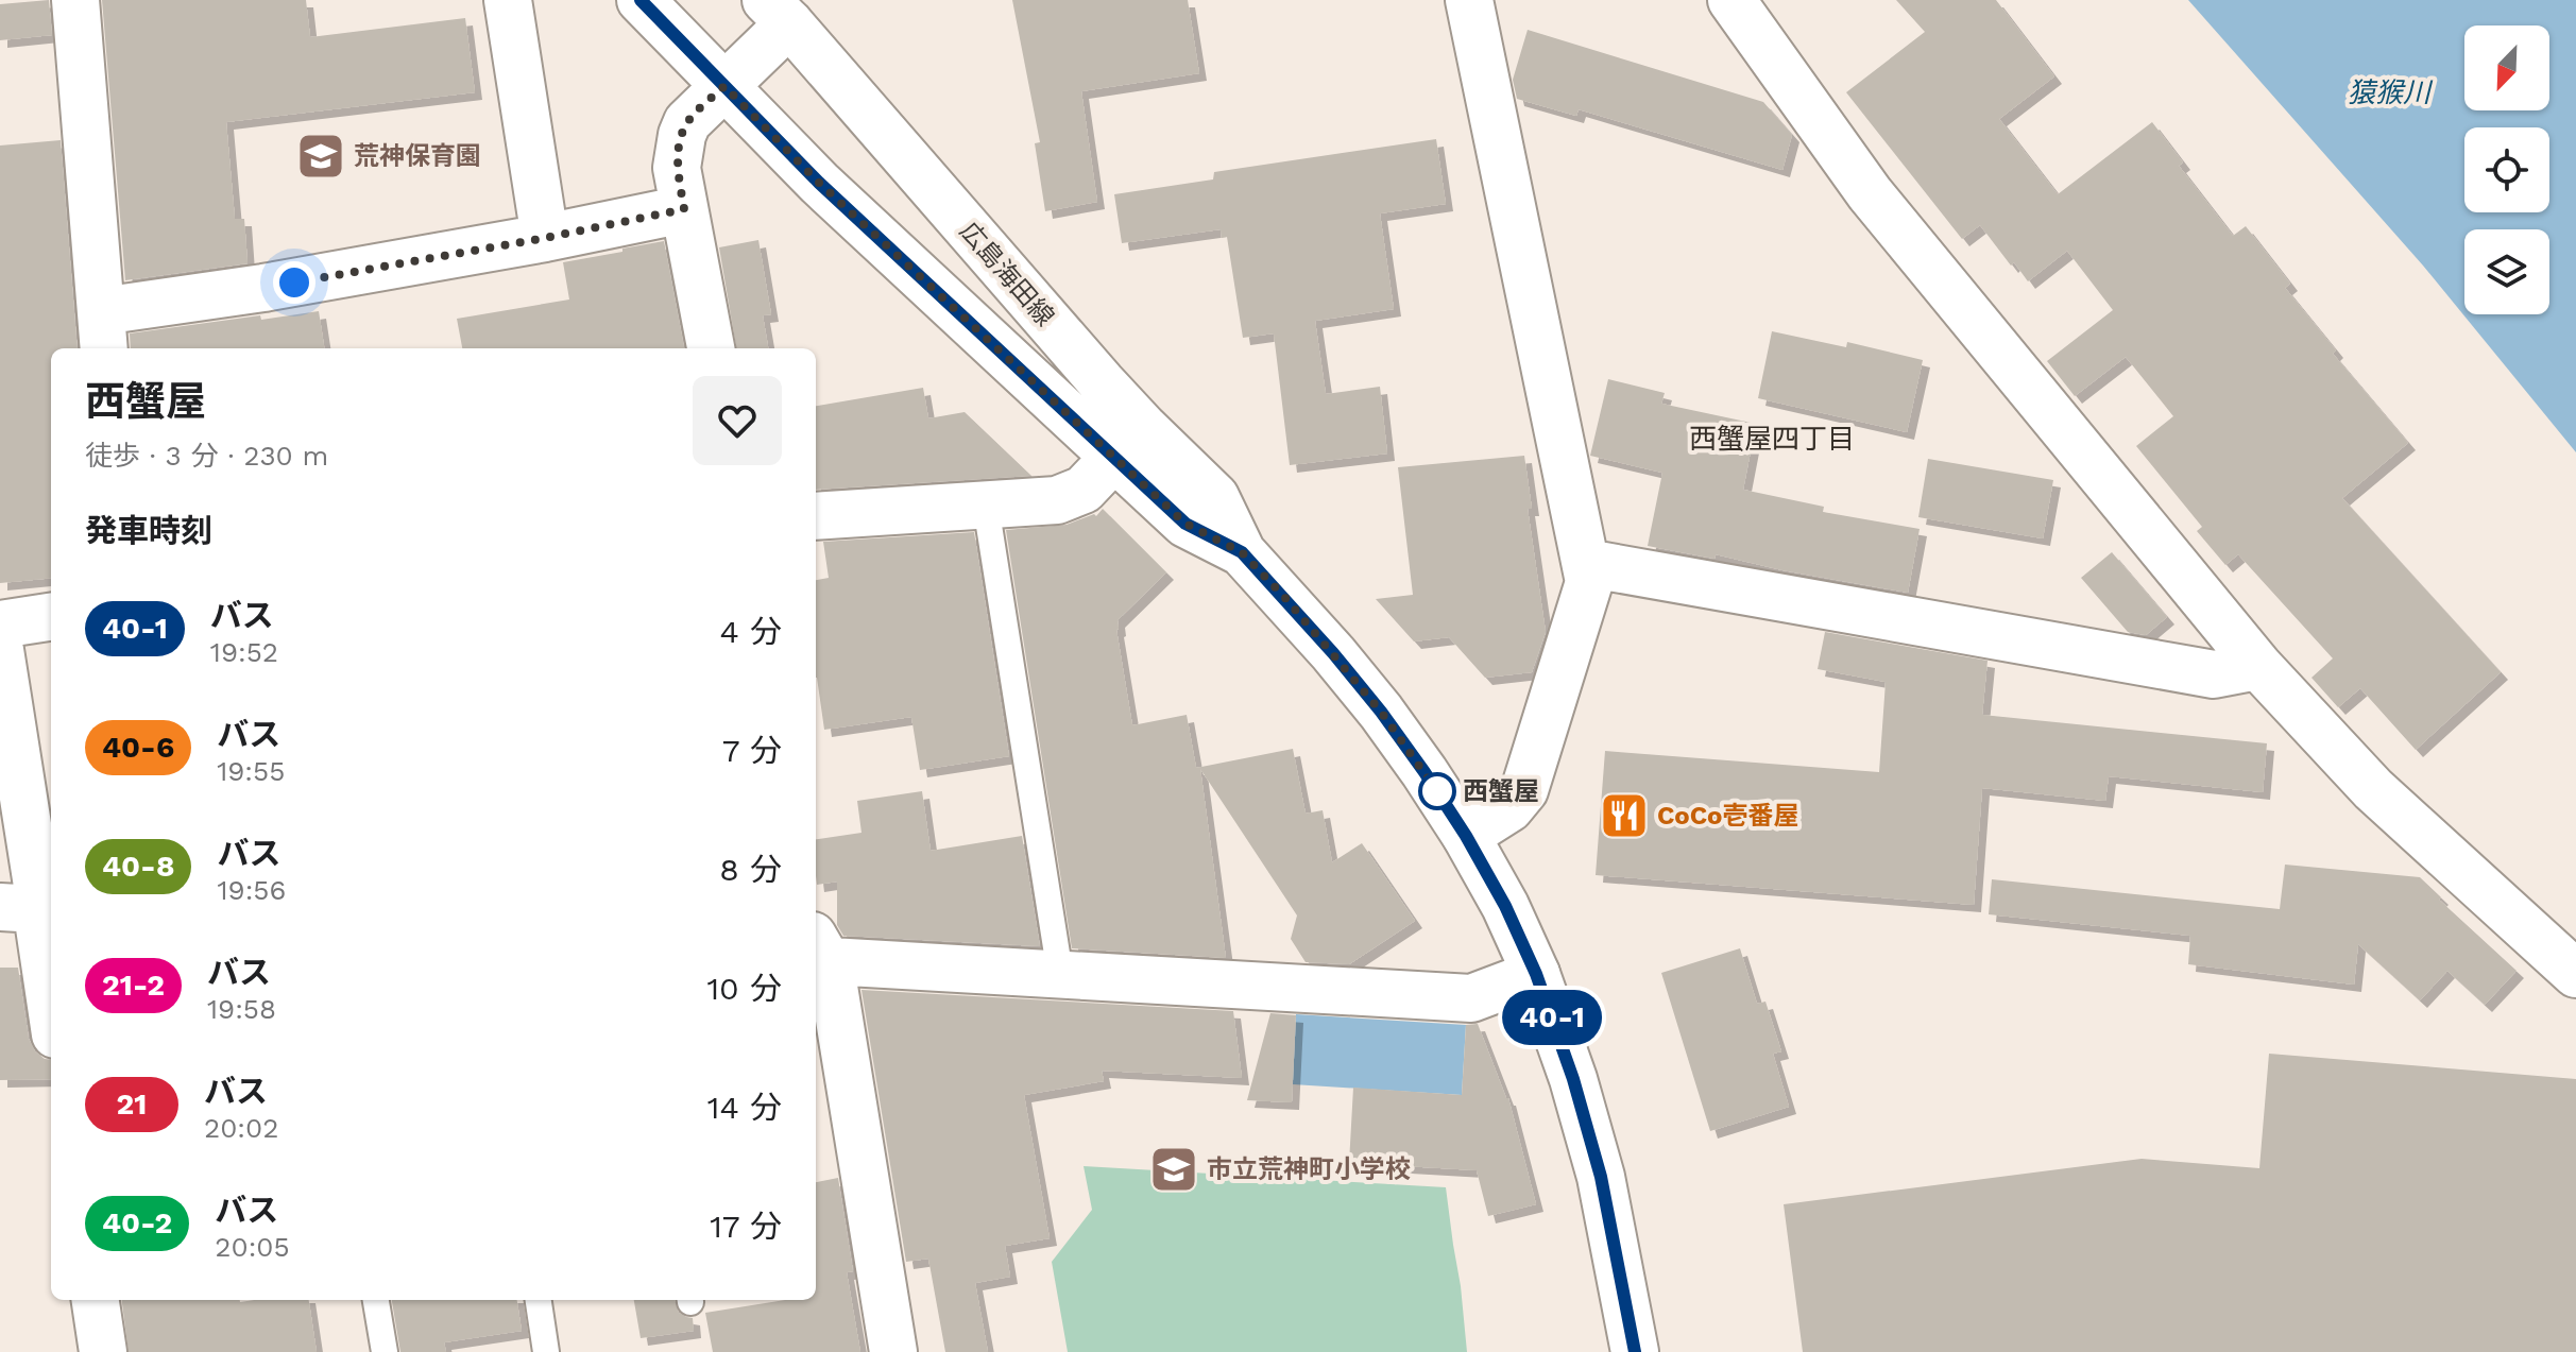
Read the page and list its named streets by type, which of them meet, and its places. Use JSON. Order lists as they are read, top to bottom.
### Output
{
  "streets": {
    "street": ["広島海田線"]
  },
  "districts": ["西蟹屋四丁目"],
  "water": ["猿猴川"],
  "places": {
    "school or university": ["荒神保育園", "市立荒神町小学校"],
    "other": ["西蟹屋"],
    "restaurant": ["CoCo壱番屋"]
  },
  "lines": ["bus line 40-1"],
  "north": "bottom left",
  "page": {
    "on_map": "40-1",
    "heading": [
      ["西蟹屋", "徒歩 · 3 分 · 230 m"],
      "発車時刻"
    ],
    "list": [
      {
        "mark": "40-1",
        "name": "バス",
        "note": "19:52",
        "value": "4 分"
      },
      {
        "mark": "40-6",
        "name": "バス",
        "note": "19:55",
        "value": "7 分"
      },
      {
        "mark": "40-8",
        "name": "バス",
        "note": "19:56",
        "value": "8 分"
      },
      {
        "mark": "21-2",
        "name": "バス",
        "note": "19:58",
        "value": "10 分"
      },
      {
        "mark": "21",
        "name": "バス",
        "note": "20:02",
        "value": "14 分"
      },
      {
        "mark": "40-2",
        "name": "バス",
        "note": "20:05",
        "value": "17 分"
      }
    ]
  }
}
